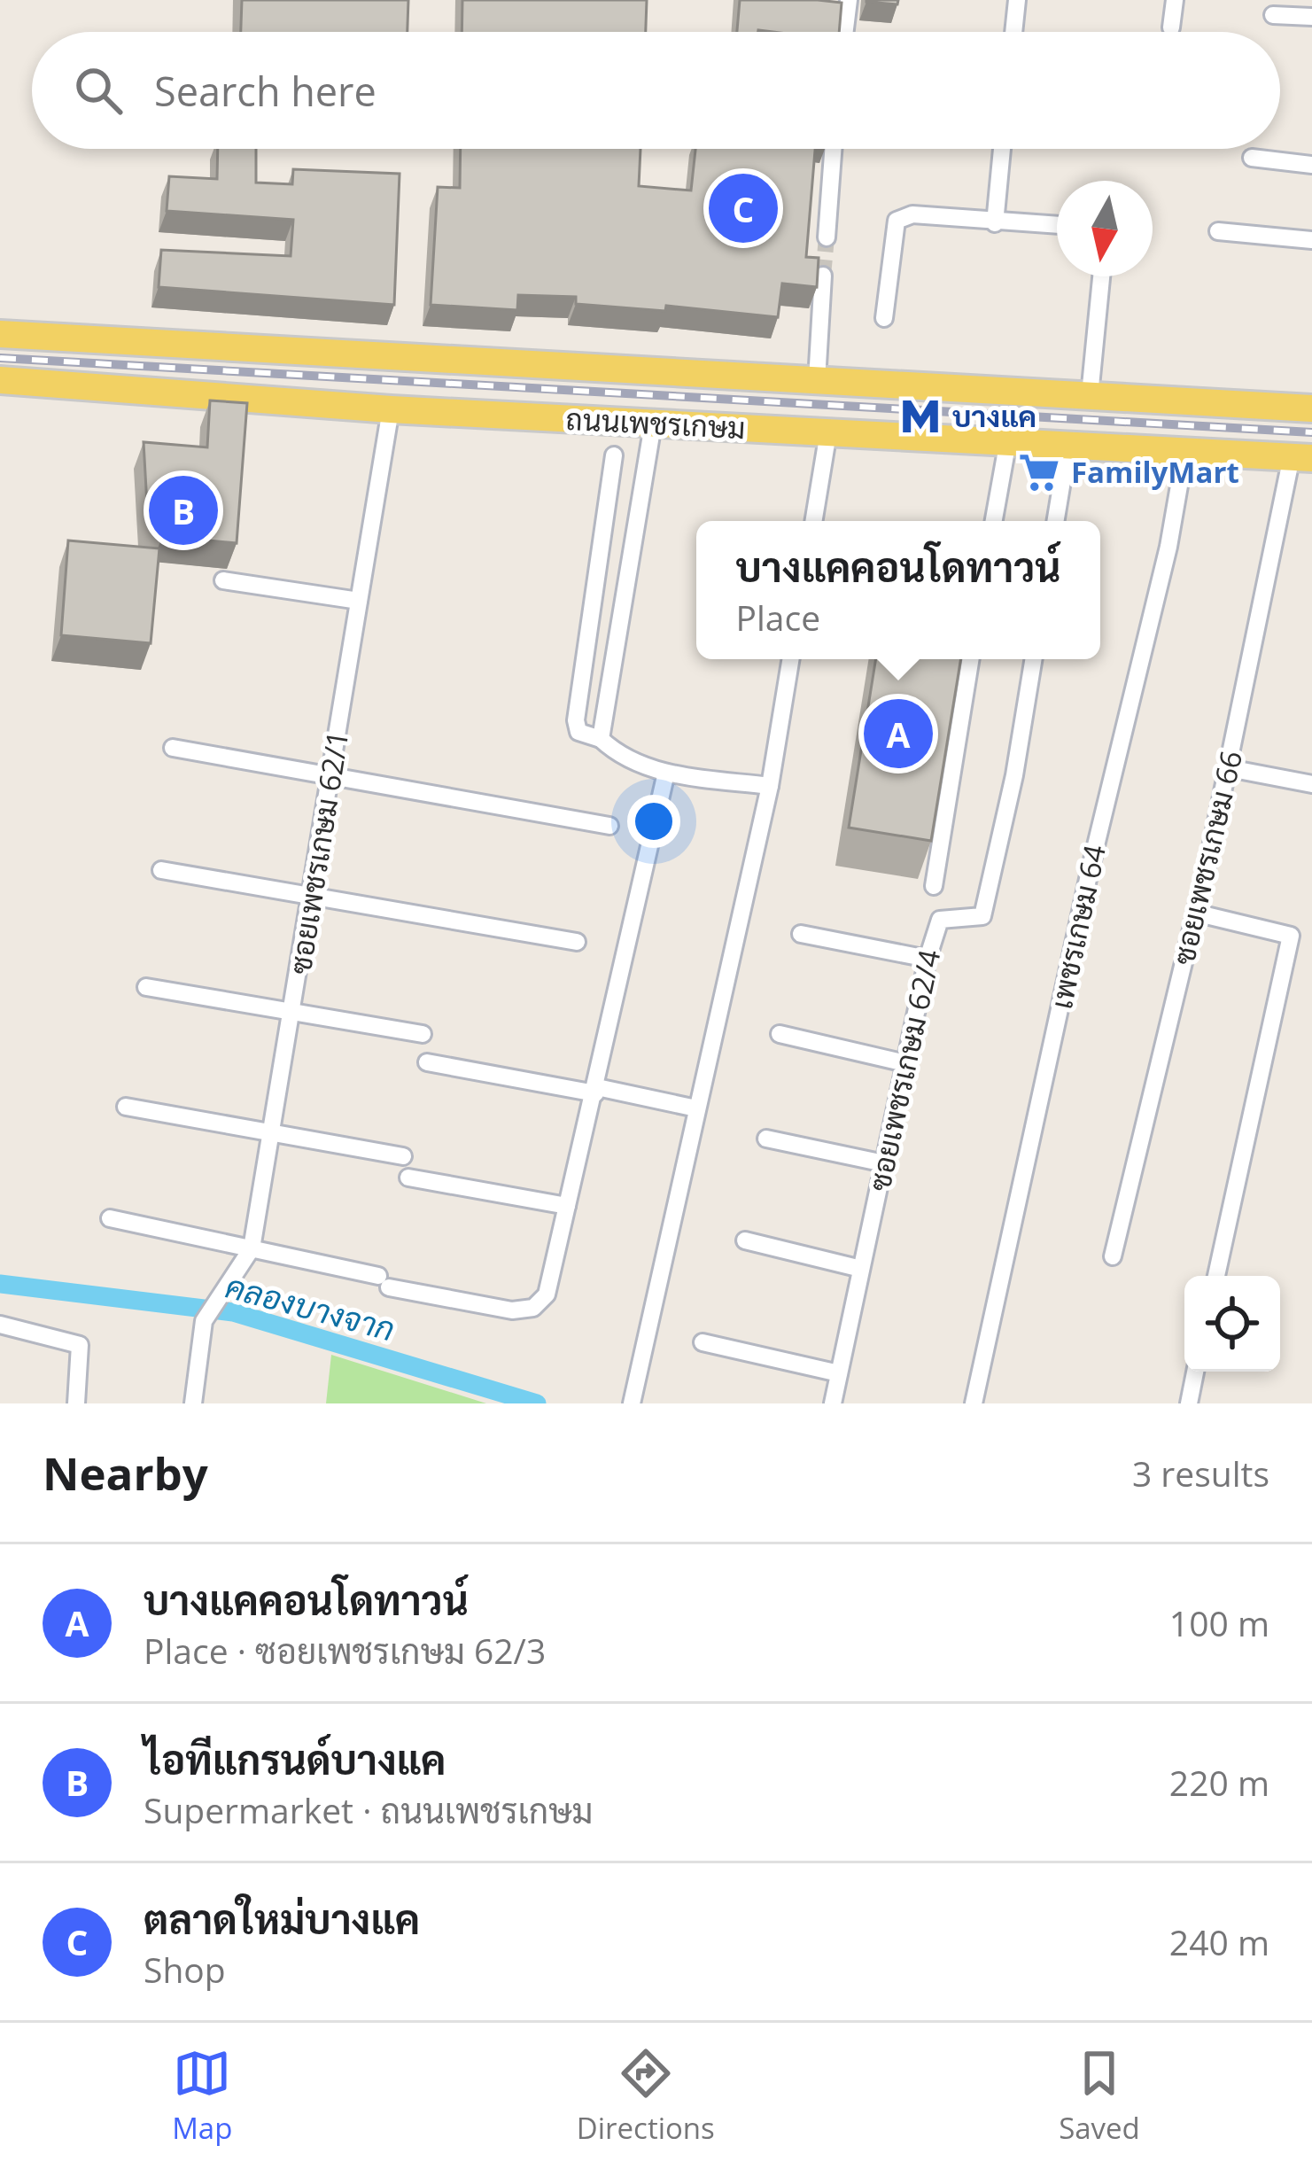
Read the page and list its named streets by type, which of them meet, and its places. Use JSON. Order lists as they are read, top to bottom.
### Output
{
  "streets": {
    "main road": ["ถนนเพชรเกษม"],
    "street": [
      "ซอยเพชรเกษม 62/1",
      "ซอยเพชรเกษม 66",
      "เพชรเกษม 64",
      "ซอยเพชรเกษม 62/4"
    ]
  },
  "crossings": [
    ["ถนนเพชรเกษม", "ซอยเพชรเกษม 62/1"],
    ["ถนนเพชรเกษม", "ซอยเพชรเกษม 66"],
    ["ถนนเพชรเกษม", "เพชรเกษม 64"]
  ],
  "water": ["คลองบางจาก"],
  "places": {
    "metro station": ["บางแค"],
    "supermarket": ["FamilyMart"]
  },
  "north": "bottom",
  "page": {
    "search": "Search here",
    "pins": ["C", "B", "A"],
    "popup": ["บางแคคอนโดทาวน์", "Place"],
    "heading": ["Nearby", "3 results"],
    "list": [
      {
        "mark": "A",
        "name": "บางแคคอนโดทาวน์",
        "note": "Place · ซอยเพชรเกษม 62/3",
        "value": "100 m"
      },
      {
        "mark": "B",
        "name": "ไอทีแกรนด์บางแค",
        "note": "Supermarket · ถนนเพชรเกษม",
        "value": "220 m"
      },
      {
        "mark": "C",
        "name": "ตลาดใหม่บางแค",
        "note": "Shop",
        "value": "240 m"
      }
    ],
    "nav": ["Map", "Directions", "Saved"]
  }
}
